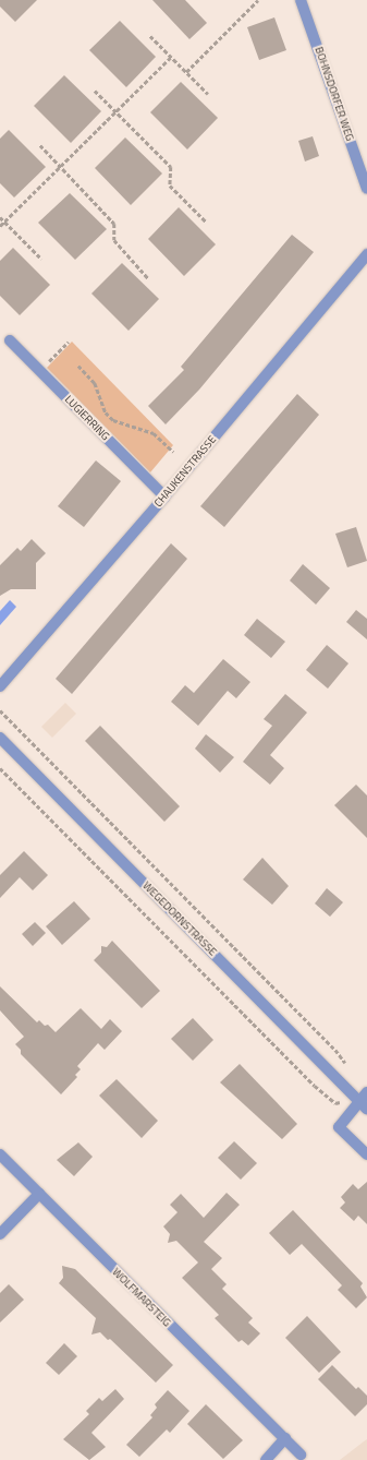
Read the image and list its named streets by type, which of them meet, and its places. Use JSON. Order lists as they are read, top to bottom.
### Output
{
  "streets": {
    "street": [
      "BOHNSDORFER WEG",
      "LUGIERRING",
      "CHAUKENSTRASSE",
      "WEGEDORNSTRASSE",
      "WOLFMARSTEIG"
    ]
  },
  "crossings": [
    ["LUGIERRING", "CHAUKENSTRASSE"]
  ]
}
